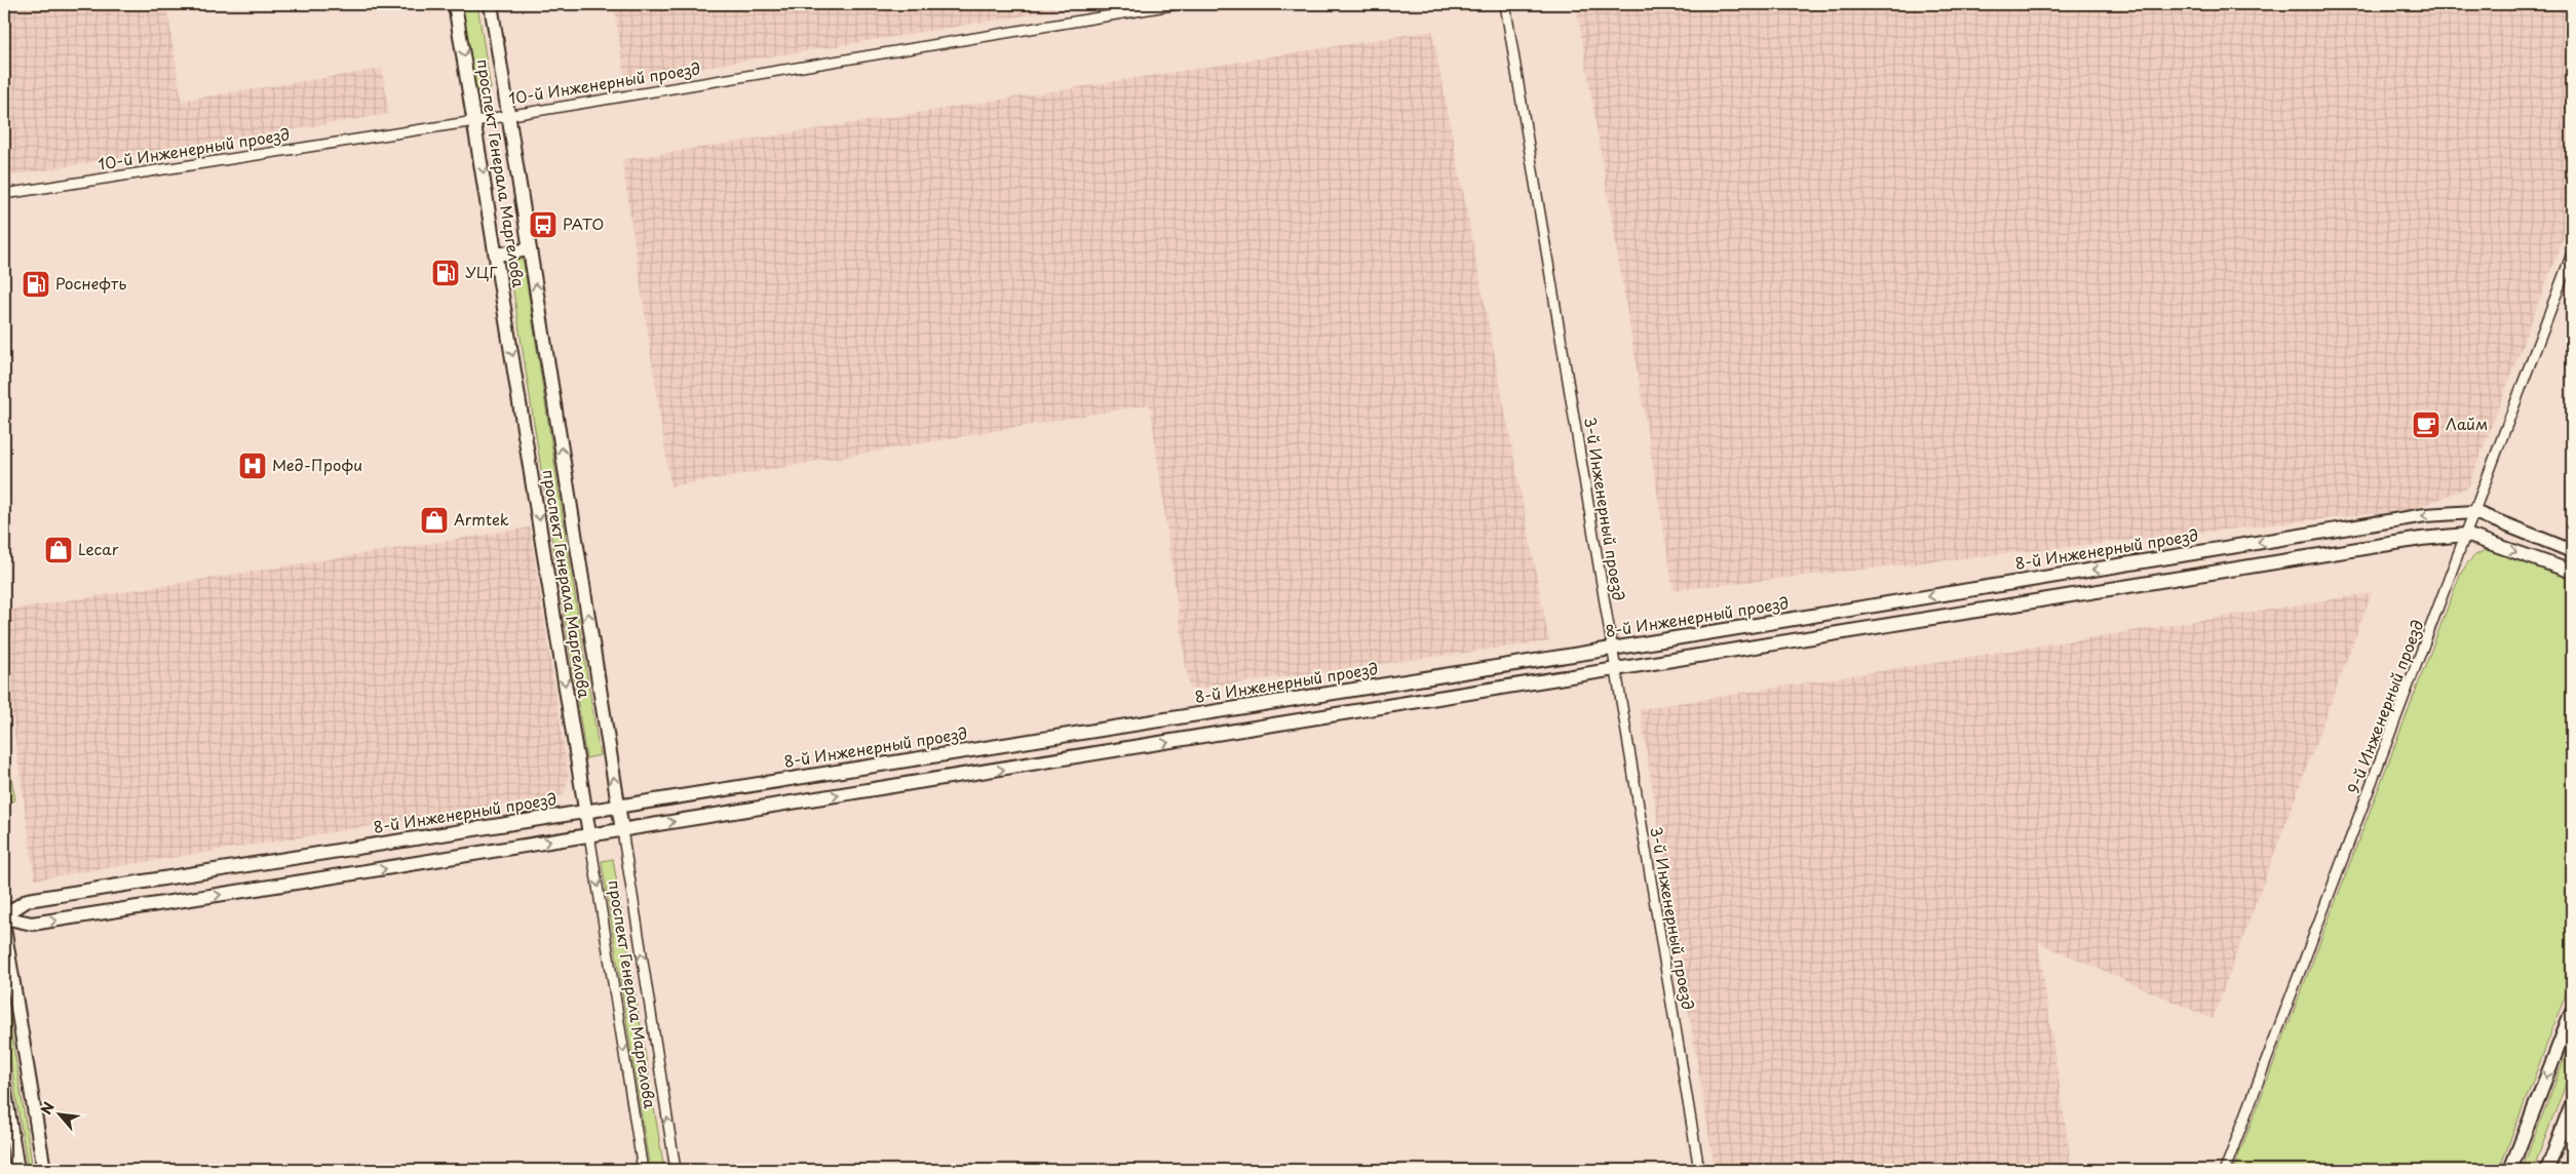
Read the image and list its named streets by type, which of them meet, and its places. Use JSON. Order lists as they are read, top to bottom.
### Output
{
  "streets": {
    "street": [
      "10-й Инженерный проезд",
      "проспект Генерала Маргелова",
      "3-й Инженерный проезд",
      "8-й Инженерный проезд",
      "9-й Инженерный проезд"
    ]
  },
  "crossings": [
    ["10-й Инженерный проезд", "проспект Генерала Маргелова"],
    ["проспект Генерала Маргелова", "8-й Инженерный проезд"],
    ["3-й Инженерный проезд", "8-й Инженерный проезд"],
    ["8-й Инженерный проезд", "9-й Инженерный проезд"]
  ],
  "places": {
    "bus stop": ["РАТО"],
    "fuel station": ["УЦГ", "Роснефть"],
    "cafe": ["Лайм"],
    "hospital": ["Мед-Профи"],
    "shop": ["Armtek", "Lecar"]
  },
  "north": "top left"
}
